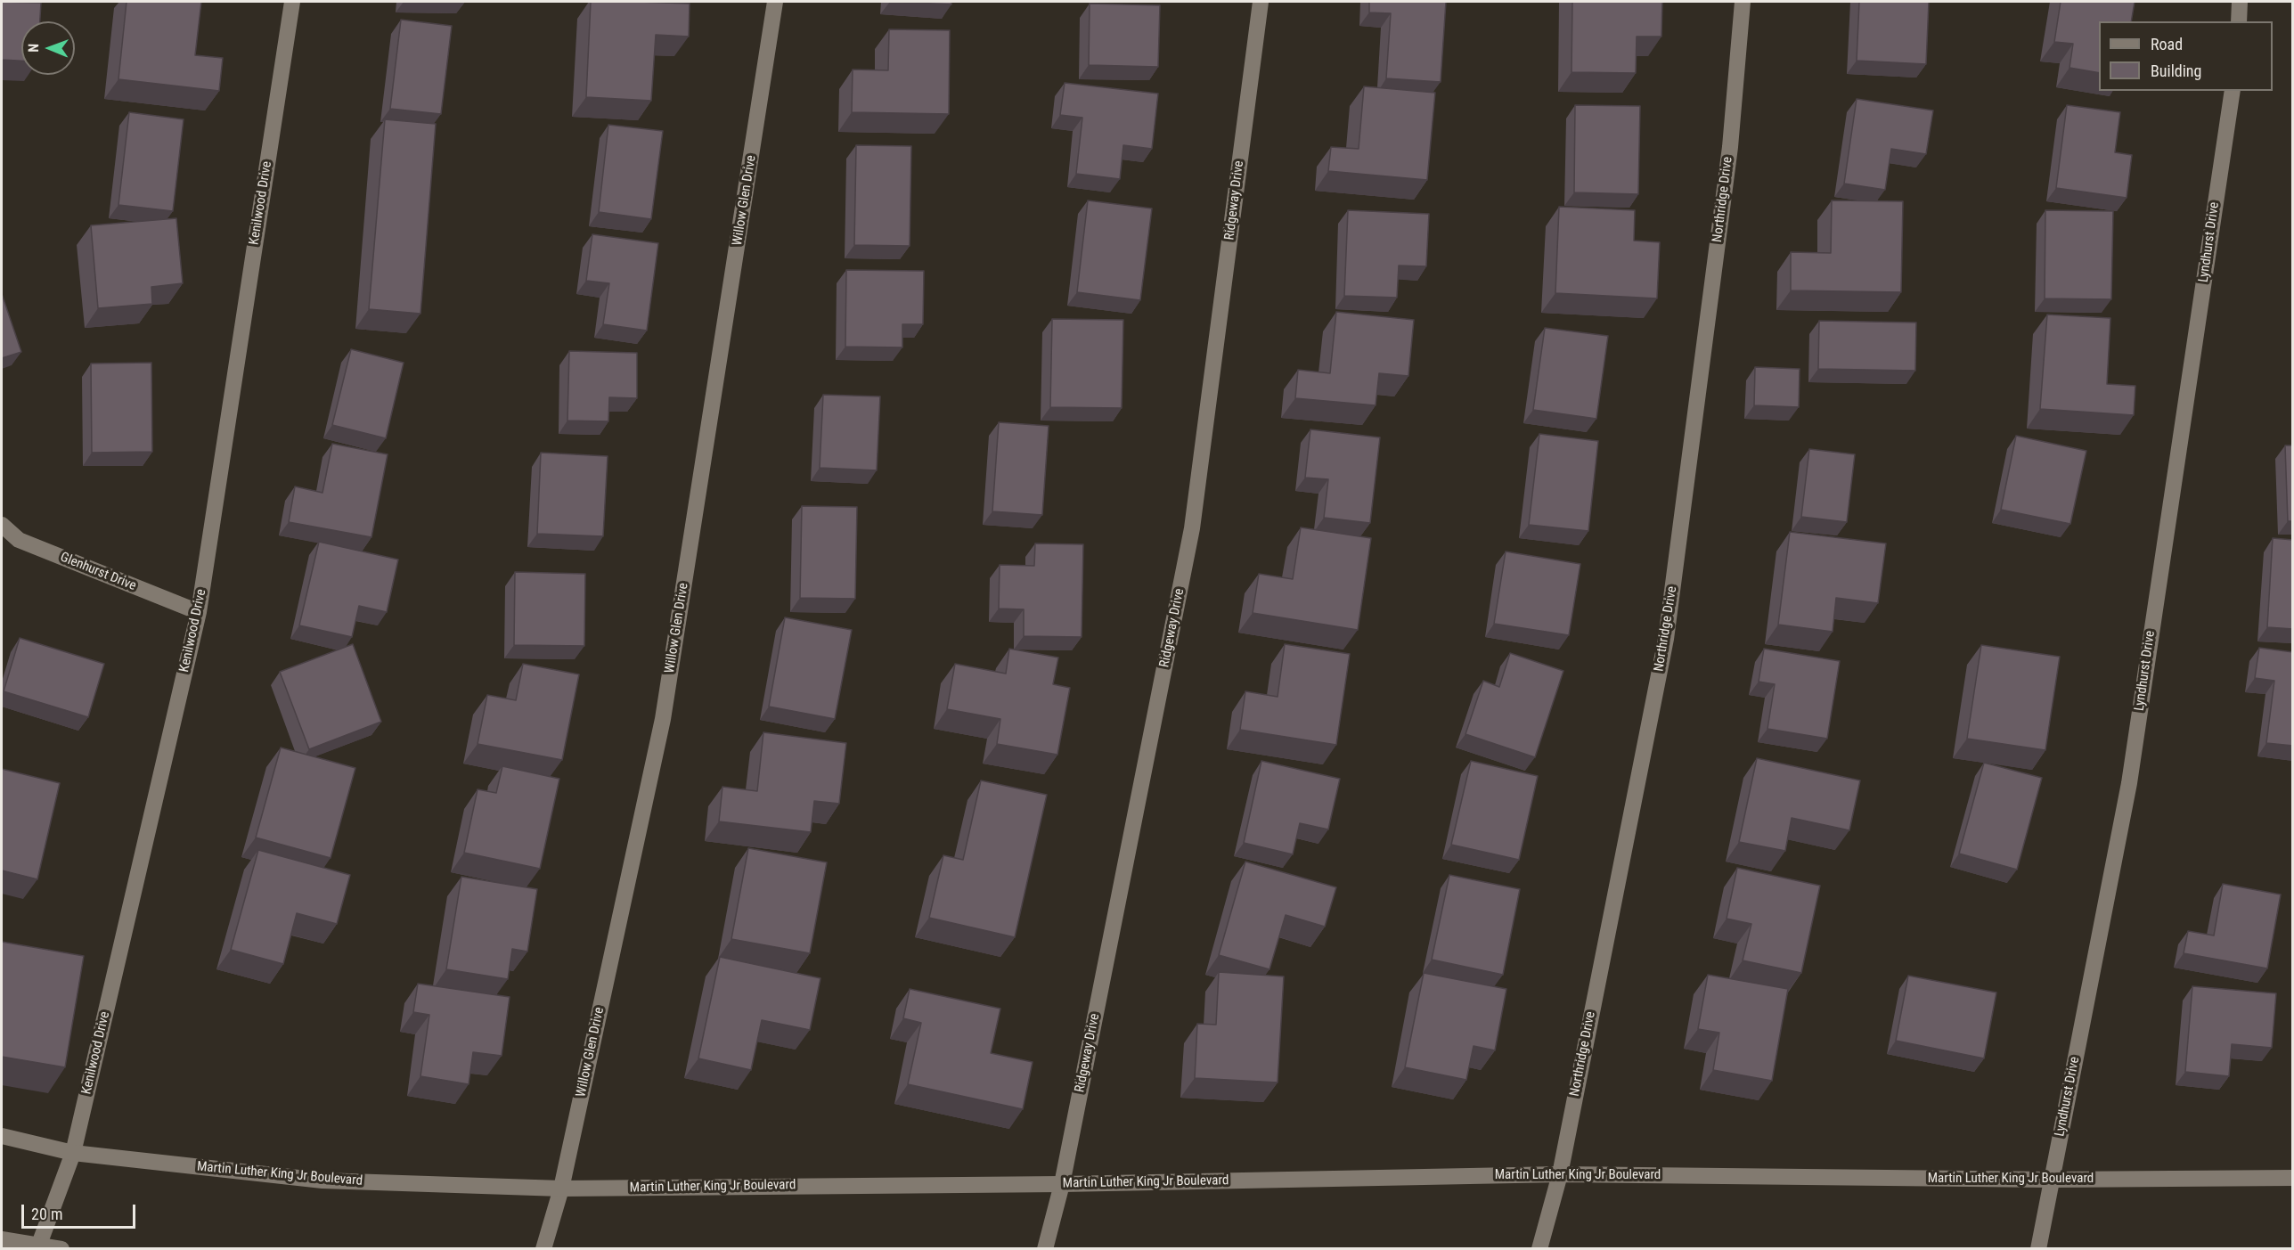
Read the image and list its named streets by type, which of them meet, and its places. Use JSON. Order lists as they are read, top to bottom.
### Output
{
  "streets": {
    "street": [
      "Northridge Drive",
      "Willow Glen Drive",
      "Ridgeway Drive",
      "Kenilwood Drive",
      "Lyndhurst Drive",
      "Glenhurst Drive",
      "Martin Luther King Jr Boulevard"
    ]
  },
  "crossings": [
    ["Northridge Drive", "Martin Luther King Jr Boulevard"],
    ["Willow Glen Drive", "Martin Luther King Jr Boulevard"],
    ["Ridgeway Drive", "Martin Luther King Jr Boulevard"],
    ["Kenilwood Drive", "Glenhurst Drive"],
    ["Kenilwood Drive", "Martin Luther King Jr Boulevard"],
    ["Lyndhurst Drive", "Martin Luther King Jr Boulevard"]
  ],
  "legend": ["Road", "Building"],
  "scale_bar": "20 m",
  "north": "left"
}
